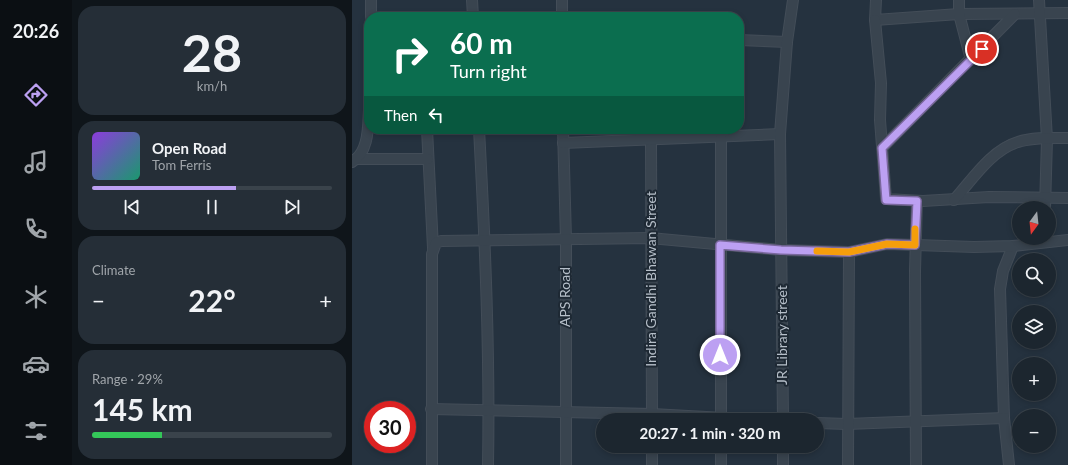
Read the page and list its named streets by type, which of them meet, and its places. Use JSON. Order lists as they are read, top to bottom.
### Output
{
  "streets": {
    "street": ["Indira Gandhi Bhawan Street", "APS Road", "JR Library street"]
  },
  "north": "bottom",
  "page": {
    "tabs": "20:26",
    "tile": [
      ["28", "km/h"],
      "Climate",
      ["Range · 29%", "145 km"]
    ],
    "turn": ["60 m", "Turn right"],
    "then": "Then",
    "song": ["Open Road", "Tom Ferris"],
    "map_buttons": ["+", "−"],
    "heat": ["−", "22°", "+"],
    "limit": "30",
    "trip": "20:27 · 1 min · 320 m"
  }
}
